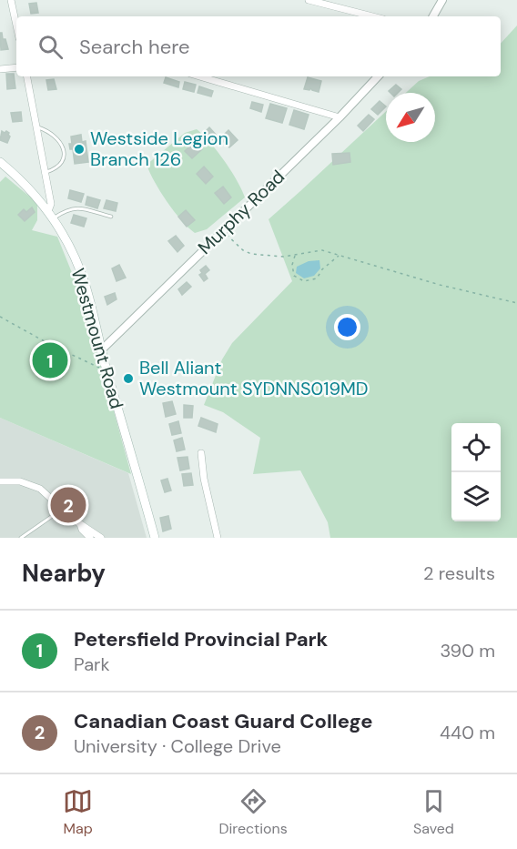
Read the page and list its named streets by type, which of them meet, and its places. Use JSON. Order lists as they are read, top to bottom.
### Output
{
  "streets": {
    "main road": ["Westmount Road"],
    "street": ["Murphy Road"]
  },
  "crossings": [
    ["Murphy Road", "Westmount Road"]
  ],
  "places": ["Westside Legion Branch 126", "Bell Aliant Westmount SYDNNS019MD"],
  "north": "bottom left",
  "page": {
    "search": "Search here",
    "pins": ["1", "2"],
    "heading": ["Nearby", "2 results"],
    "list": [
      {
        "mark": "1",
        "name": "Petersfield Provincial Park",
        "note": "Park",
        "value": "390 m"
      },
      {
        "mark": "2",
        "name": "Canadian Coast Guard College",
        "note": "University · College Drive",
        "value": "440 m"
      }
    ],
    "nav": ["Map", "Directions", "Saved"]
  }
}
